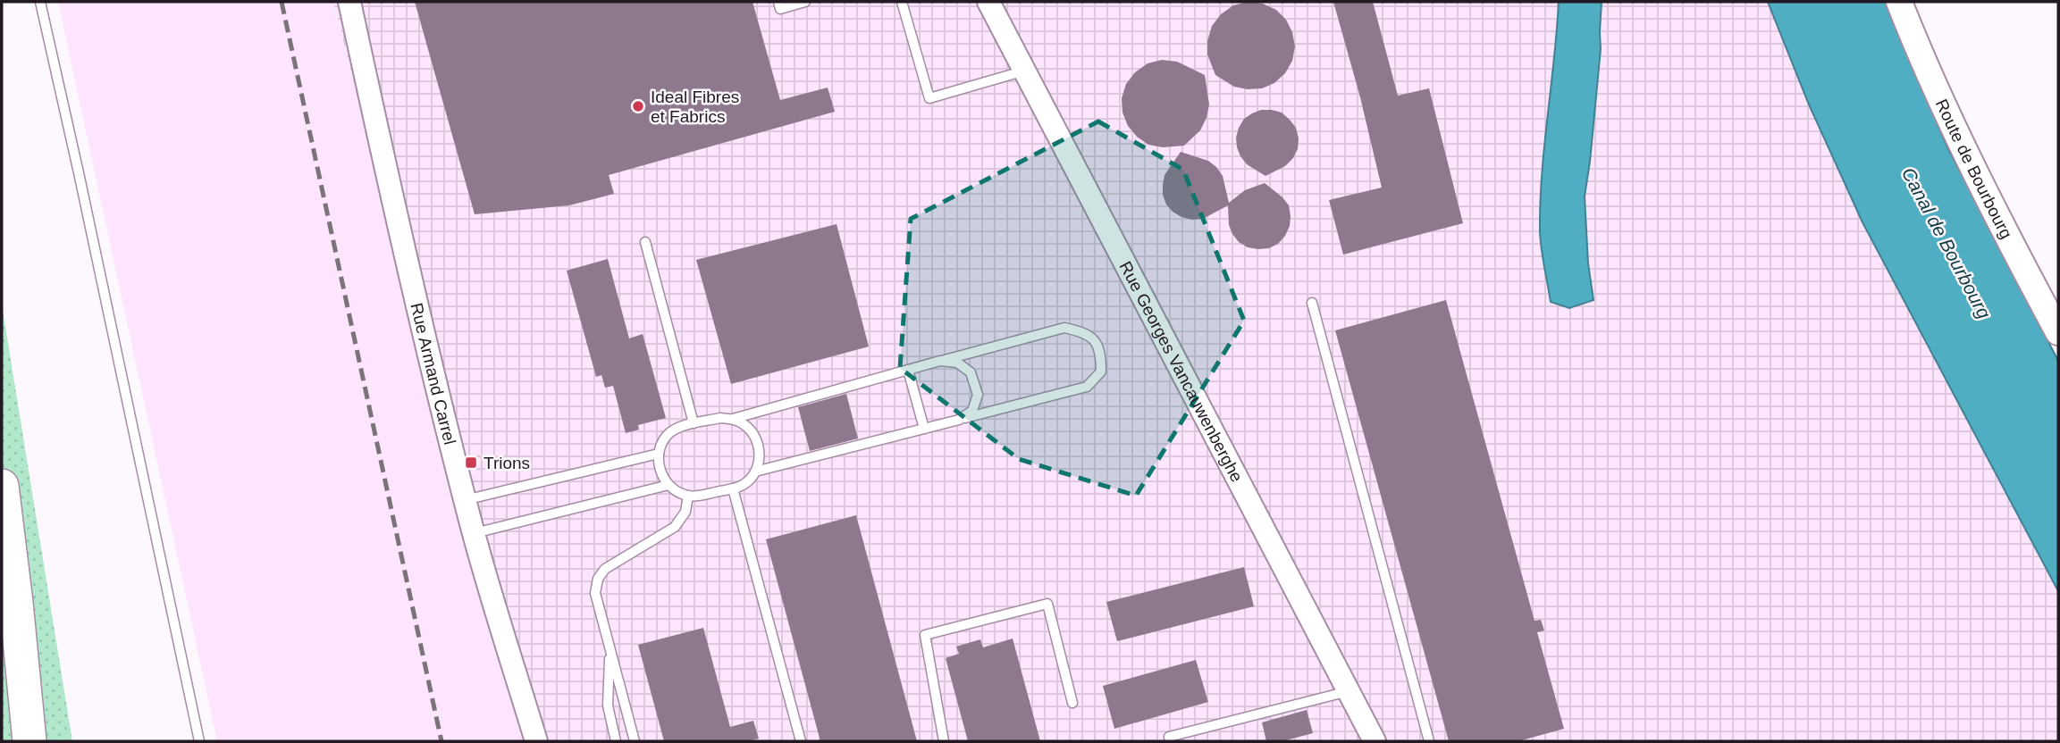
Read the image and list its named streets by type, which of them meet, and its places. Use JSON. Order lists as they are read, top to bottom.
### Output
{
  "streets": {
    "main road": ["Route de Bourbourg"],
    "street": ["Rue Georges Vancauwenberghe", "Rue Armand Carrel"]
  },
  "water": ["Canal de Bourbourg"],
  "places": {
    "other": ["Ideal Fibres et Fabrics"],
    "transit": ["Trions"]
  }
}
